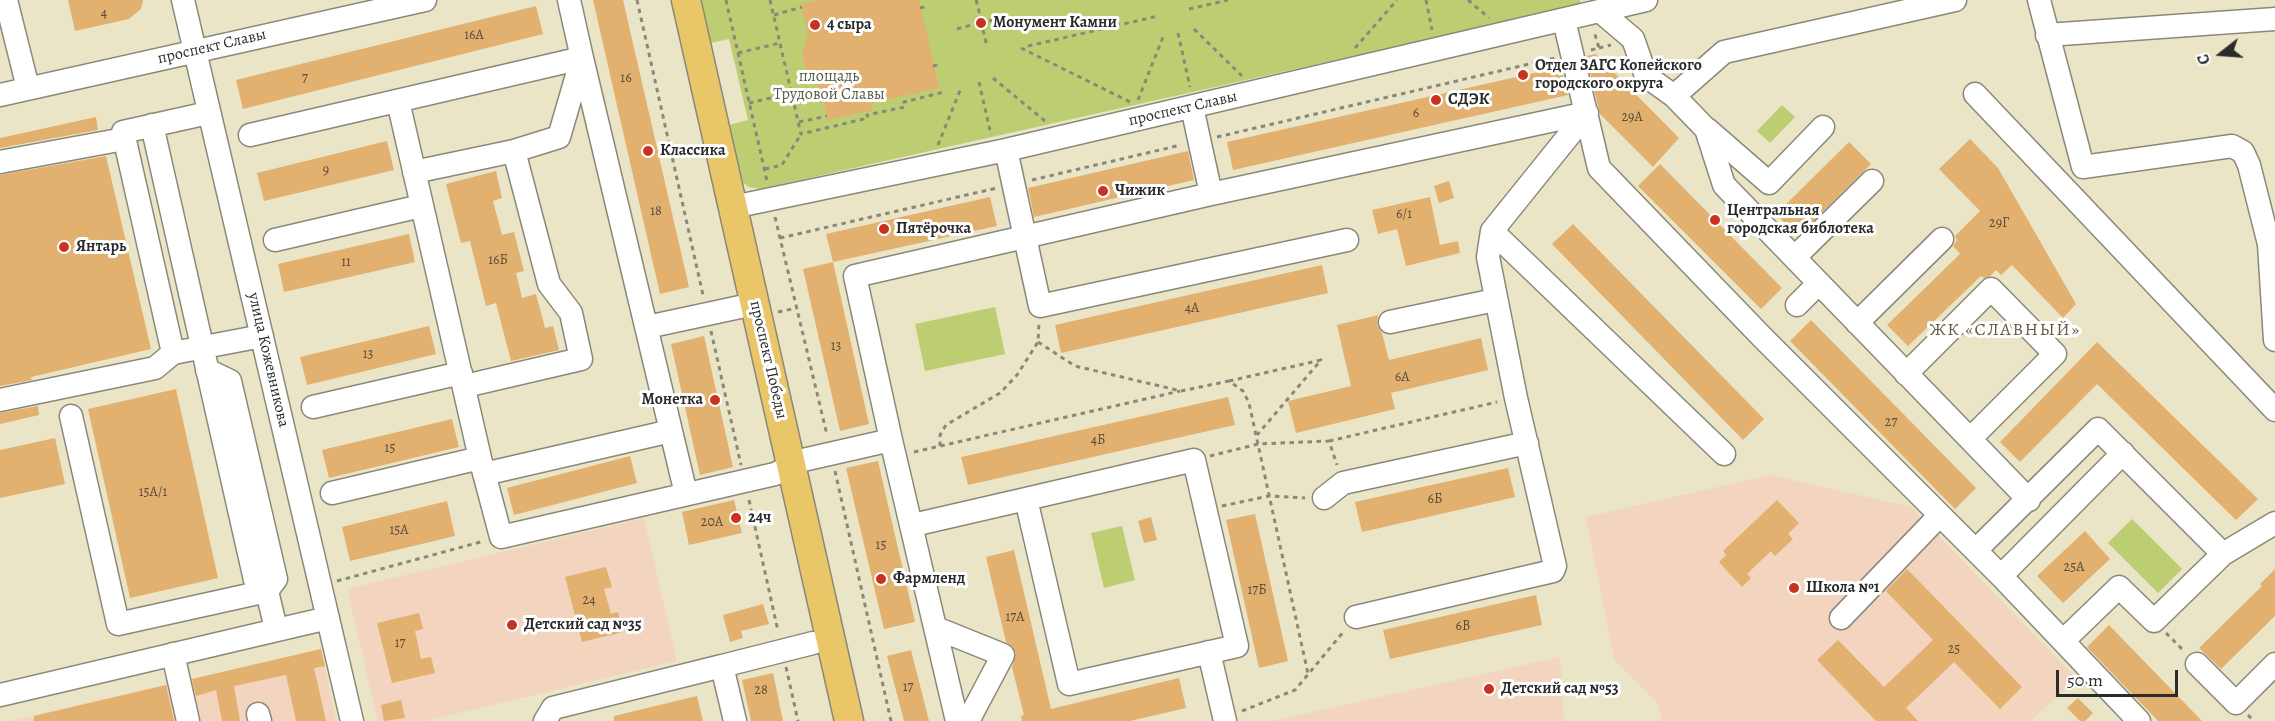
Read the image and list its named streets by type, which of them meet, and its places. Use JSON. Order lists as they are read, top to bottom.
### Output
{
  "streets": {
    "main road": ["проспект Победы"],
    "street": ["проспект Славы", "улица Кожевникова"]
  },
  "crossings": [
    ["проспект Славы", "улица Кожевникова"],
    ["проспект Славы", "проспект Победы"]
  ],
  "districts": ["ЖК «СЛАВНЫЙ»"],
  "parks": ["площадь Трудовой Славы"],
  "places": [
    "Монумент Камни",
    "4 сыра",
    "Отдел ЗАГС Копейского городского округа",
    "СДЭК",
    "Классика",
    "Чижик",
    "Центральная городская библотека",
    "Пятёрочка",
    "Янтарь",
    "Монетка",
    "24ч",
    "Фармленд",
    "Школа №1",
    "Детский сад №35",
    "Детский сад №53"
  ],
  "house_numbers": [
    "4",
    "16А",
    "7",
    "16",
    "6",
    "29А",
    "9",
    "18",
    "6/1",
    "29Г",
    "16Б",
    "11",
    "4А",
    "13",
    "13",
    "6А",
    "27",
    "4Б",
    "15",
    "15А/1",
    "6Б",
    "20А",
    "15А",
    "15",
    "25А",
    "17Б",
    "24",
    "17А",
    "6В",
    "17",
    "25",
    "17",
    "28"
  ],
  "scale_bar": "50 m",
  "north": "left"
}
